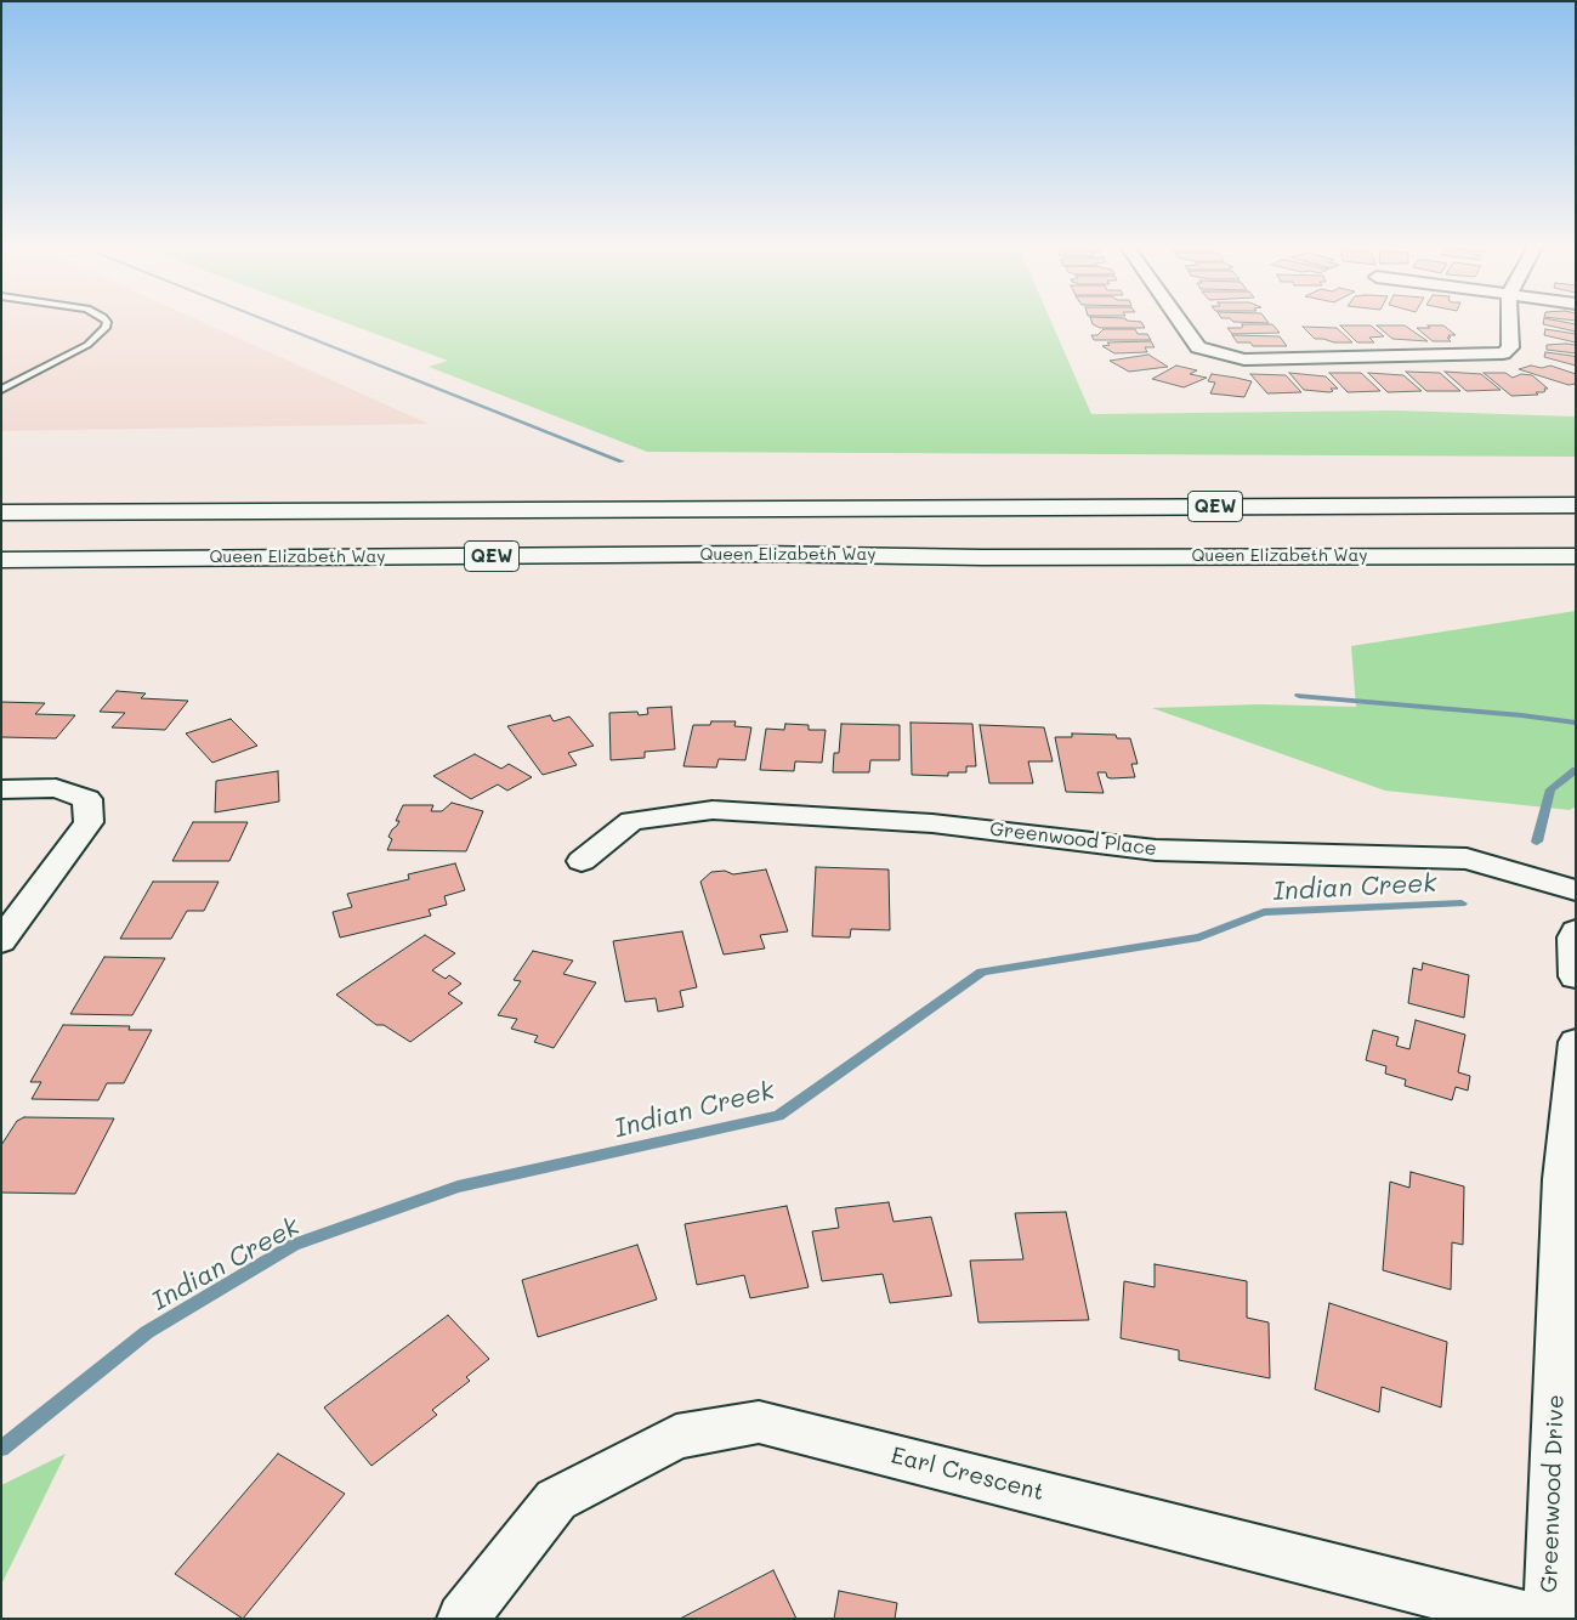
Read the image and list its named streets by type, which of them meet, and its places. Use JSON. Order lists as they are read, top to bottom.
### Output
{
  "streets": {
    "highway": ["QEW", "Queen Elizabeth Way"],
    "street": ["Greenwood Place", "Earl Crescent", "Greenwood Drive"]
  },
  "water": ["Indian Creek"]
}
